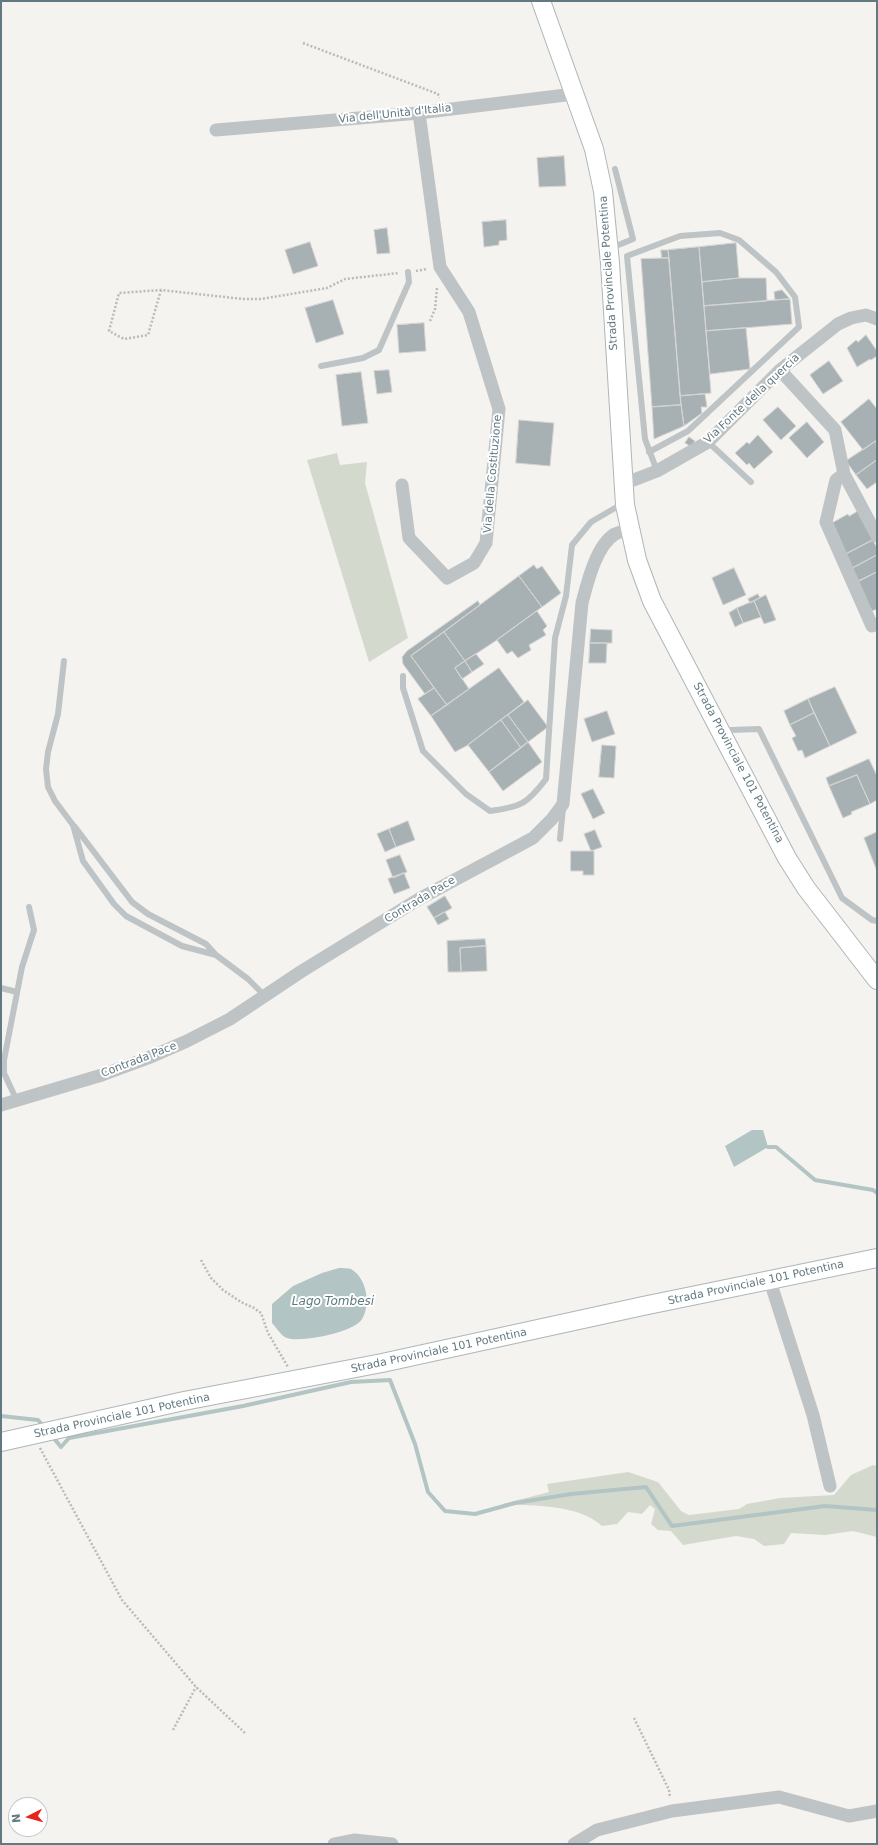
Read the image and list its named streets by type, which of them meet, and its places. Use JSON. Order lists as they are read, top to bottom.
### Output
{
  "streets": {
    "main road": ["Strada Provinciale Potentina", "Strada Provinciale 101 Potentina"],
    "street": [
      "Via dell'Unità d'Italia",
      "Via Fonte della quercia",
      "Via della Costituzione",
      "Contrada Pace"
    ]
  },
  "crossings": [
    ["Via dell'Unità d'Italia", "Strada Provinciale Potentina"],
    ["Via dell'Unità d'Italia", "Via della Costituzione"],
    ["Strada Provinciale Potentina", "Via Fonte della quercia"],
    ["Strada Provinciale Potentina", "Strada Provinciale 101 Potentina"]
  ],
  "water": ["Lago Tombesi"],
  "north": "left"
}
